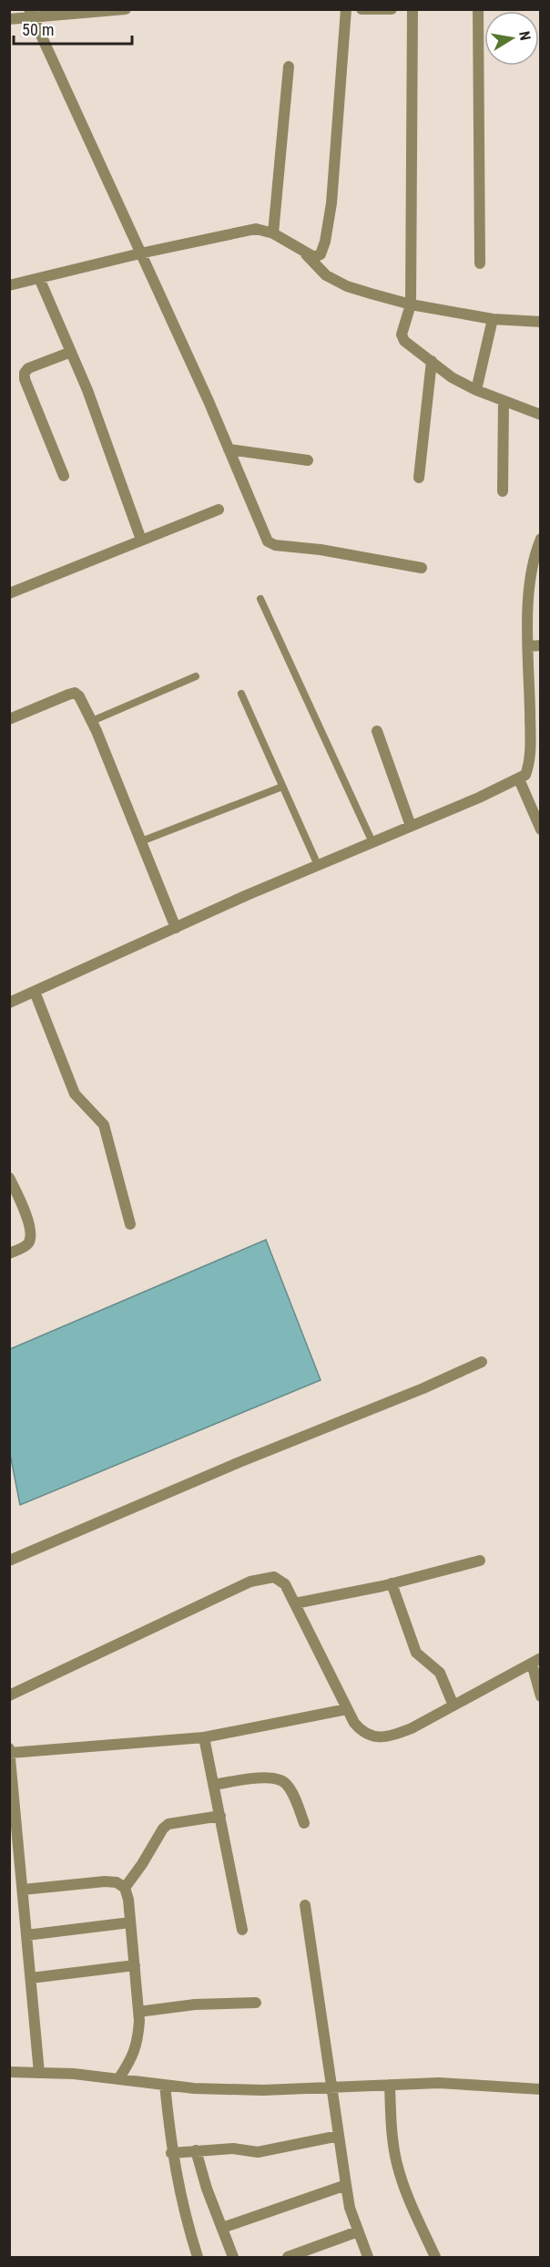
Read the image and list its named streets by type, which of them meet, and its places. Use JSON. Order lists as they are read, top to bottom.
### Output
{
  "scale_bar": "50 m",
  "north": "right"
}
